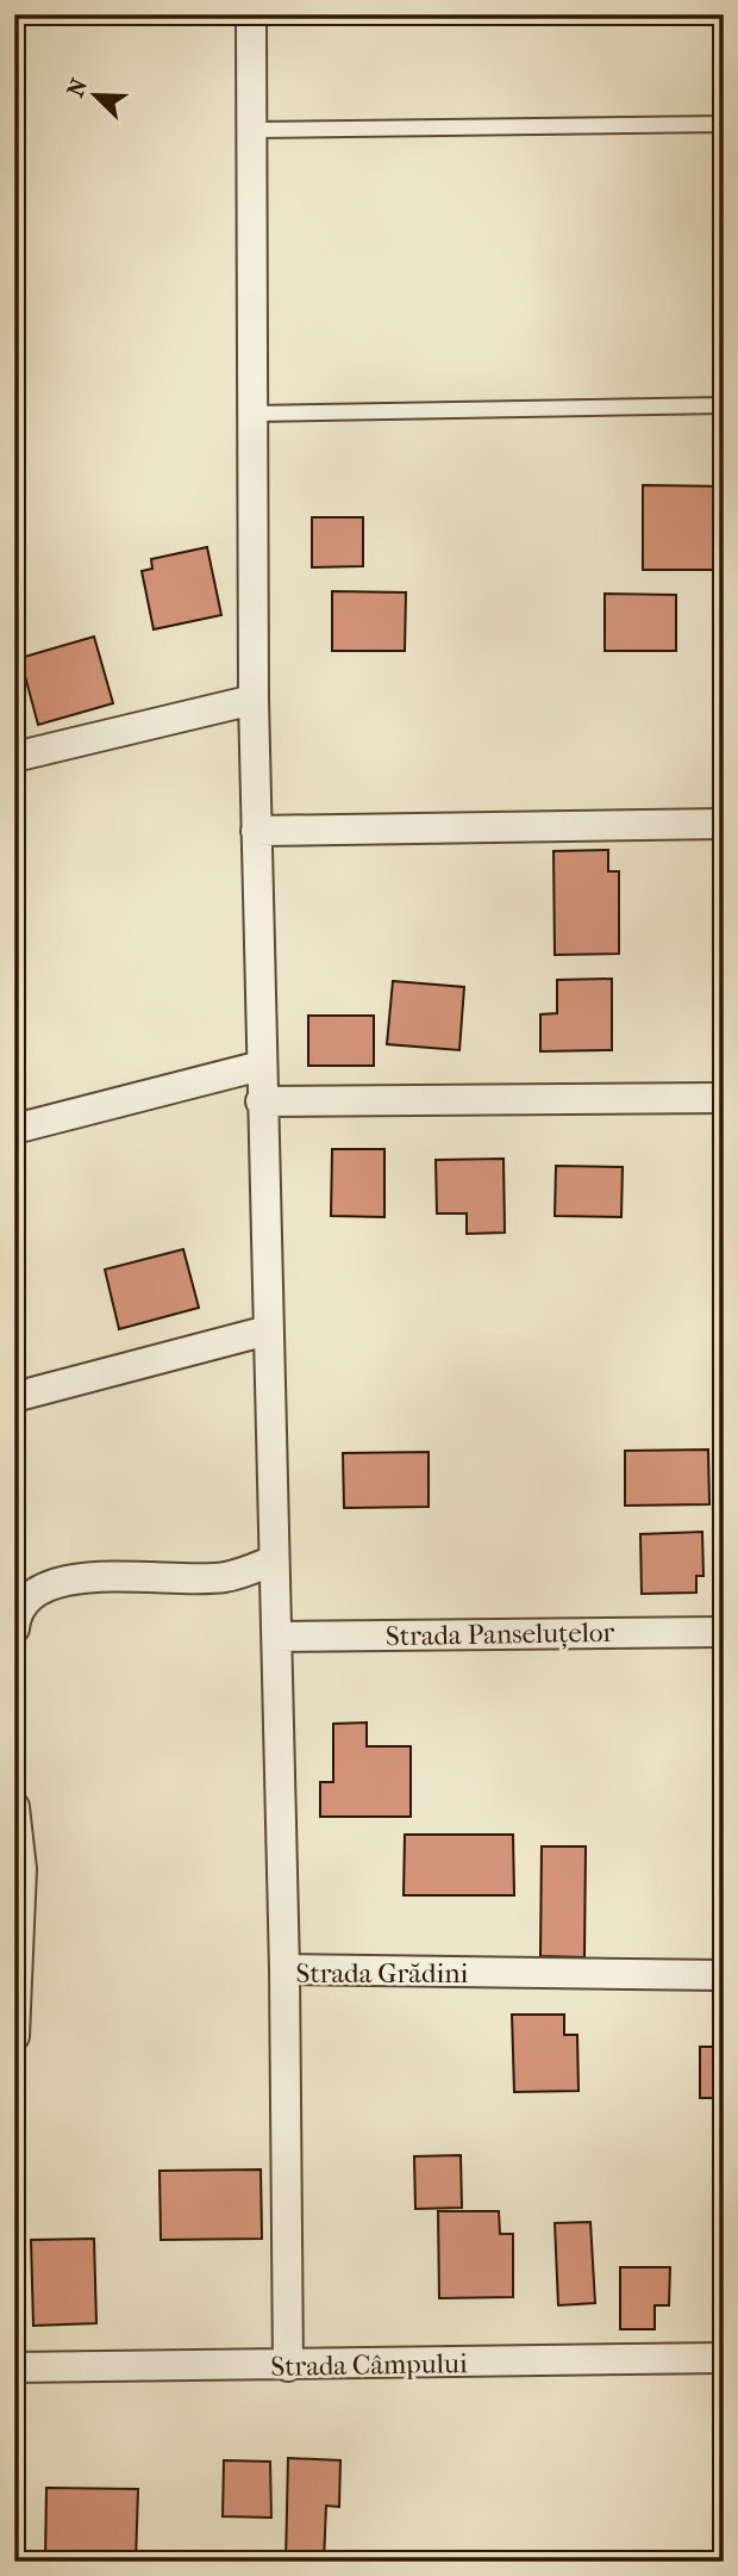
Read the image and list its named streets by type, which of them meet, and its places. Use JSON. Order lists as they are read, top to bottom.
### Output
{
  "streets": {
    "street": ["Strada Panseluțelor", "Strada Grădini", "Strada Câmpului"]
  },
  "crossings": [
    ["Strada Grădini", "Strada Câmpului"]
  ],
  "north": "top left"
}
